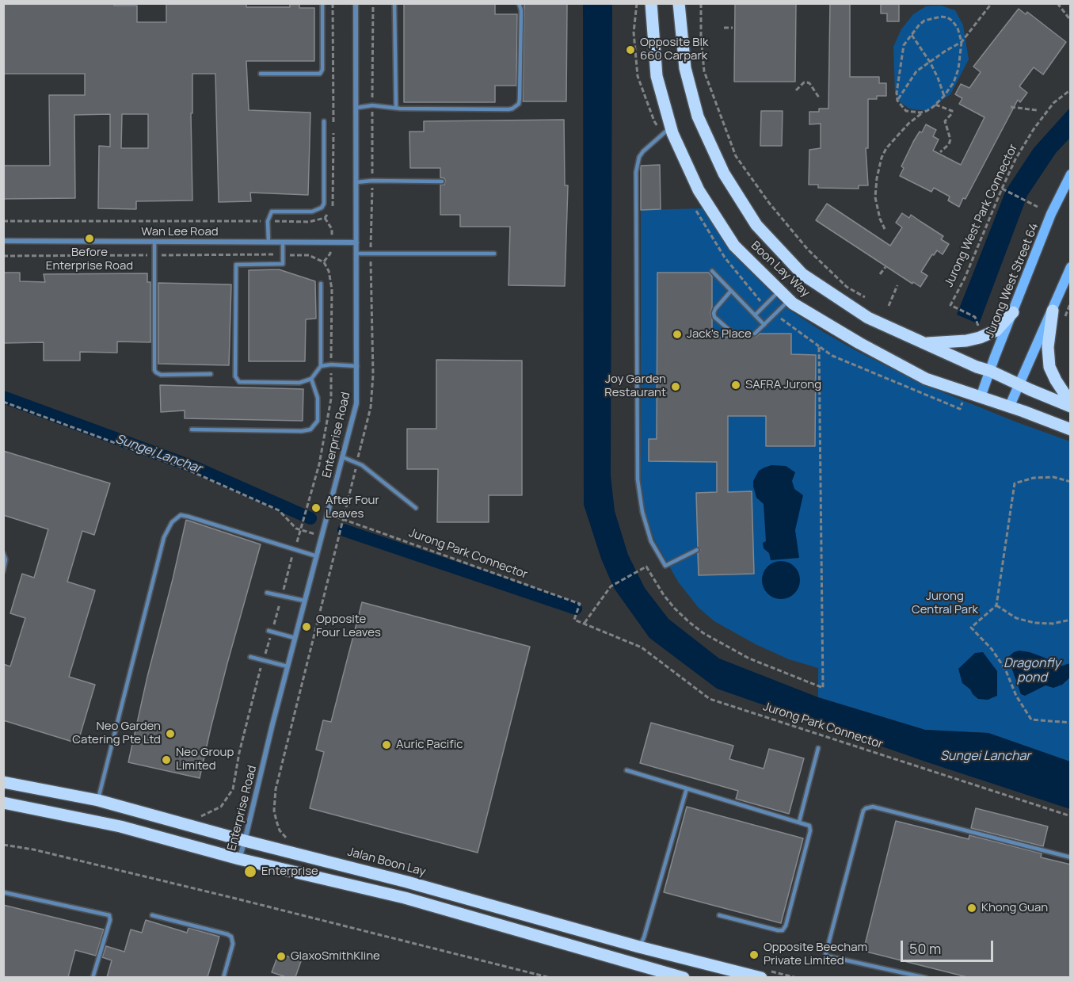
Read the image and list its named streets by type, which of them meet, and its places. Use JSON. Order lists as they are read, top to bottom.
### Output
{
  "streets": {
    "main road": ["Boon Lay Way", "Jalan Boon Lay"],
    "street": ["Wan Lee Road", "Jurong West Street 64", "Enterprise Road"],
    "path": ["Jurong West Park Connector", "Jurong Park Connector"]
  },
  "crossings": [
    ["Wan Lee Road", "Enterprise Road"],
    ["Boon Lay Way", "Jurong West Street 64"],
    ["Enterprise Road", "Jalan Boon Lay"]
  ],
  "water": ["Sungei Lanchar", "Dragonfly pond"],
  "parks": ["Jurong Central Park"],
  "places": [
    "Opposite Blk 660 Carpark",
    "Before Enterprise Road",
    "Jack's Place",
    "SAFRA Jurong",
    "Joy Garden Restaurant",
    "After Four Leaves",
    "Opposite Four Leaves",
    "Neo Garden Catering Pte Ltd",
    "Auric Pacific",
    "Neo Group Limited",
    "Enterprise",
    "Khong Guan",
    "Opposite Beecham Private Limited",
    "GlaxoSmithKline"
  ],
  "scale_bar": "50 m"
}
